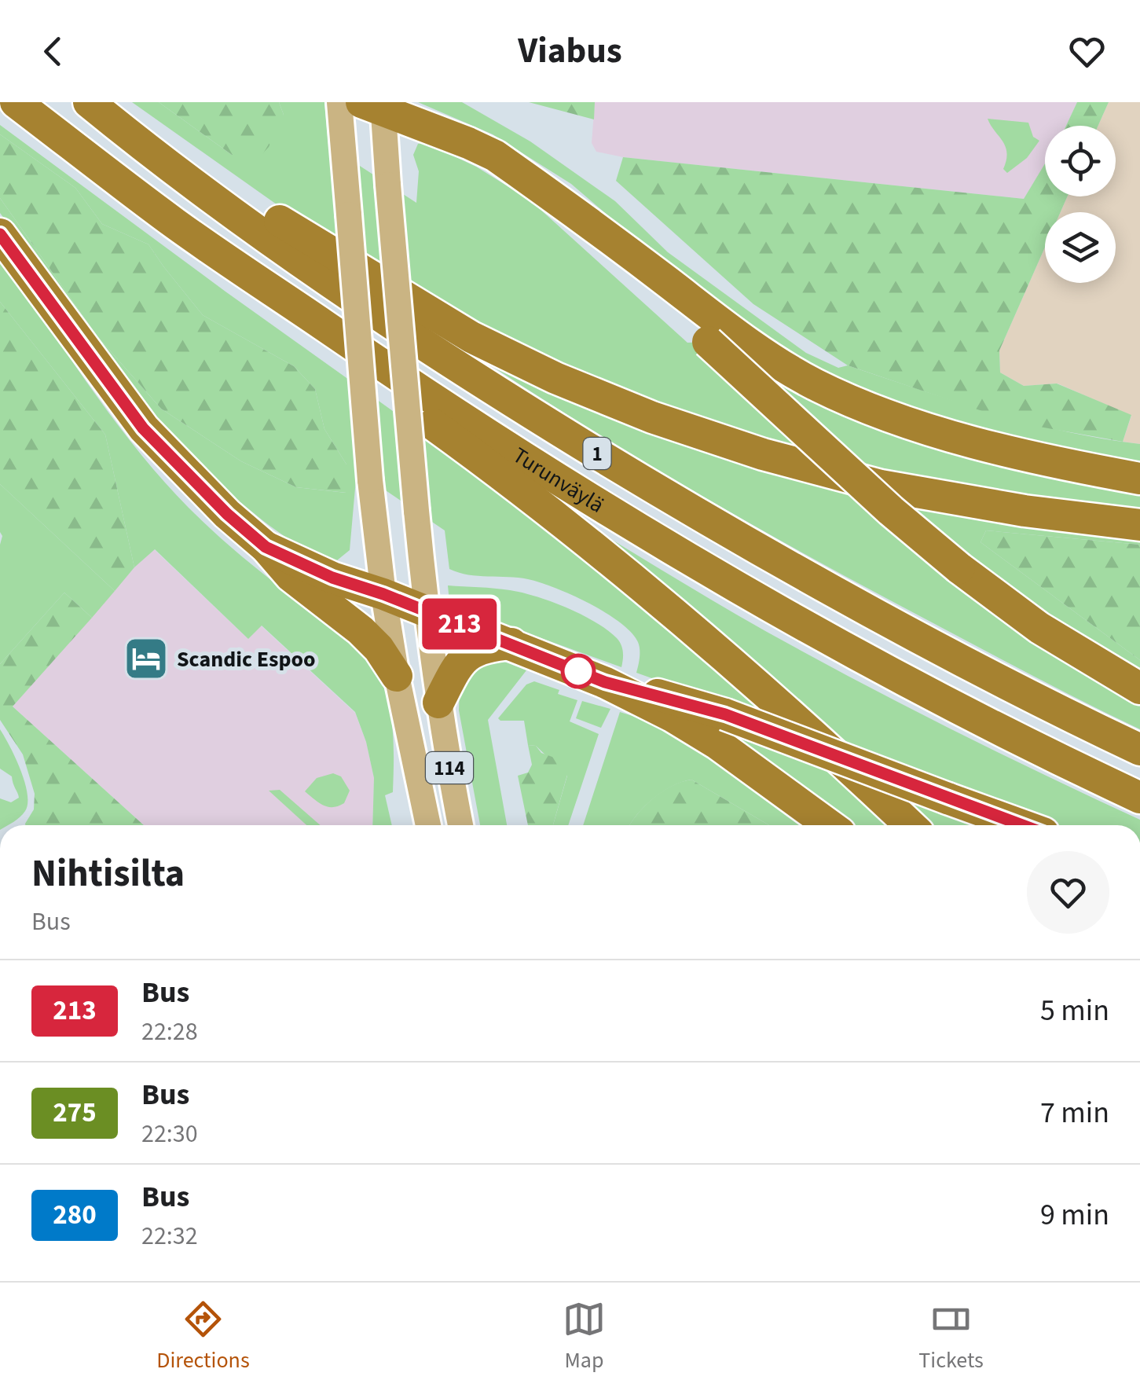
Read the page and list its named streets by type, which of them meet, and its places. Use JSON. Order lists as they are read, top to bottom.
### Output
{
  "streets": {
    "highway": ["1", "Turunväylä"],
    "main road": ["114"]
  },
  "places": {
    "hotel": ["Scandic Espoo"]
  },
  "lines": ["bus line 213"],
  "page": {
    "header": "Viabus",
    "on_map": "213",
    "heading": ["Nihtisilta", "Bus"],
    "list": [
      {
        "mark": "213",
        "name": "Bus",
        "note": "22:28",
        "value": "5 min"
      },
      {
        "mark": "275",
        "name": "Bus",
        "note": "22:30",
        "value": "7 min"
      },
      {
        "mark": "280",
        "name": "Bus",
        "note": "22:32",
        "value": "9 min"
      }
    ],
    "tabs": ["Directions", "Map", "Tickets"]
  }
}
